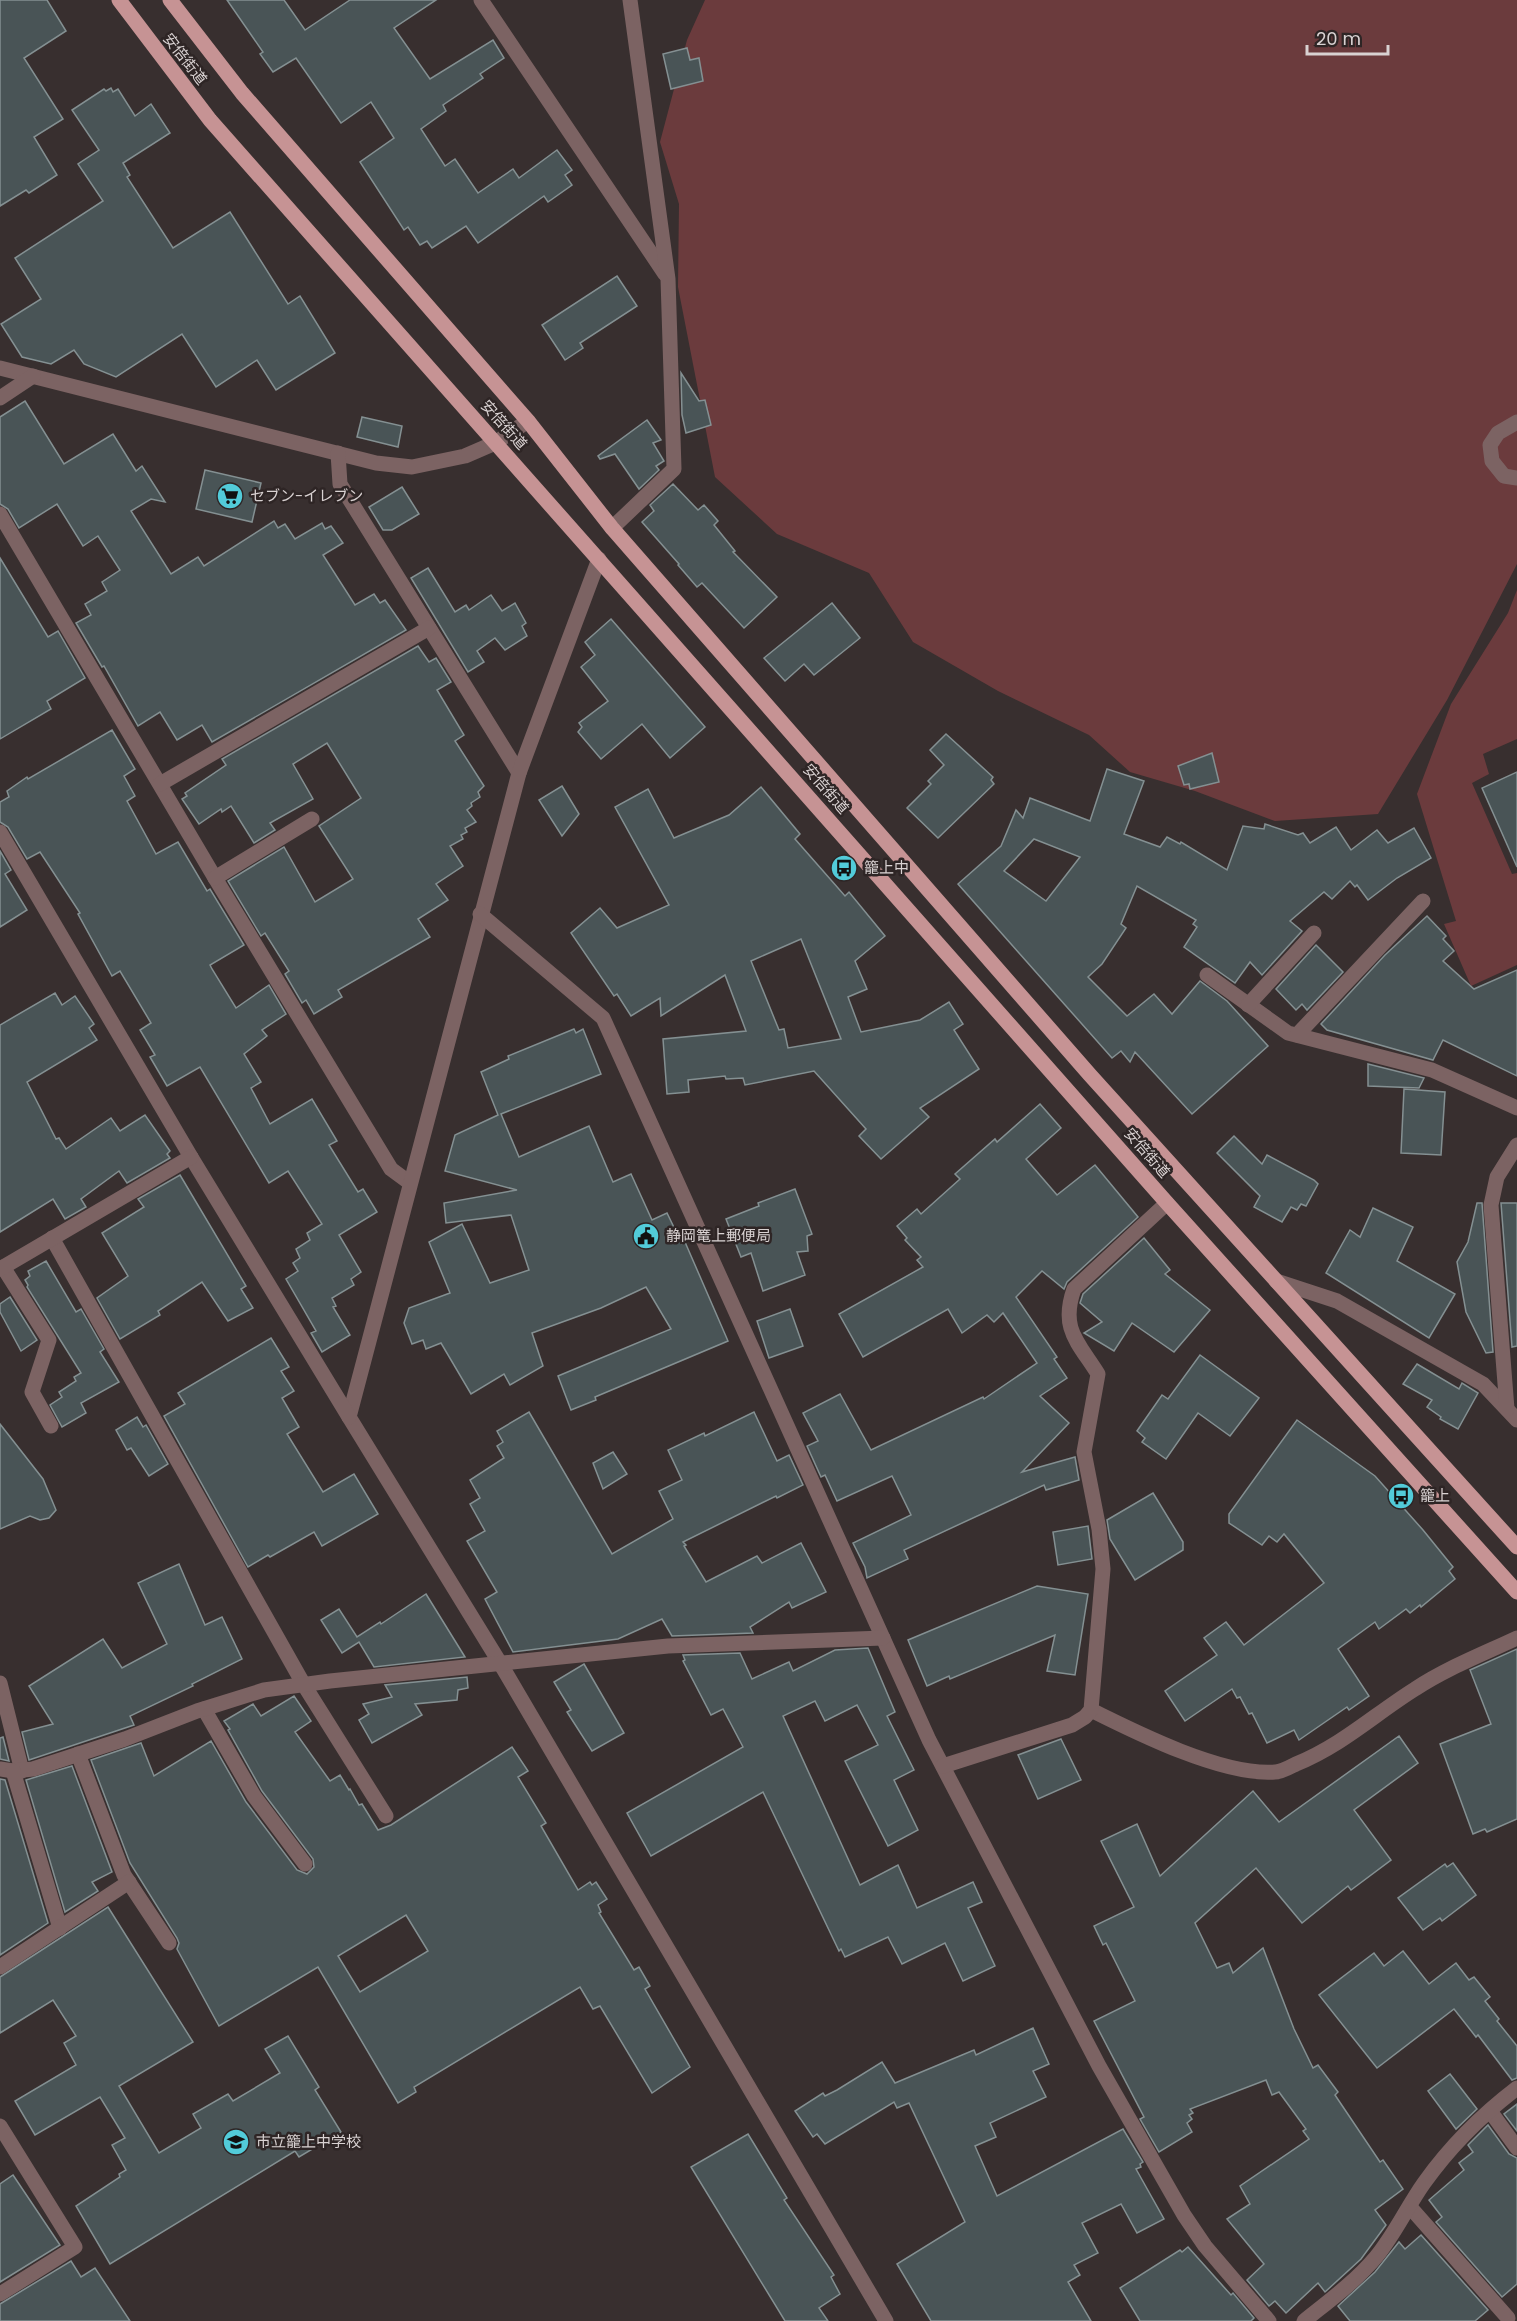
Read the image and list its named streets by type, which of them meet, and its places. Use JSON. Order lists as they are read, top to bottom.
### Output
{
  "streets": {
    "main road": ["安倍街道"]
  },
  "places": {
    "supermarket": ["セブン-イレブン"],
    "bus stop": ["籠上中", "籠上"],
    "public building": ["静岡篭上郵便局"],
    "school or university": ["市立籠上中学校"]
  },
  "scale_bar": "20 m"
}
